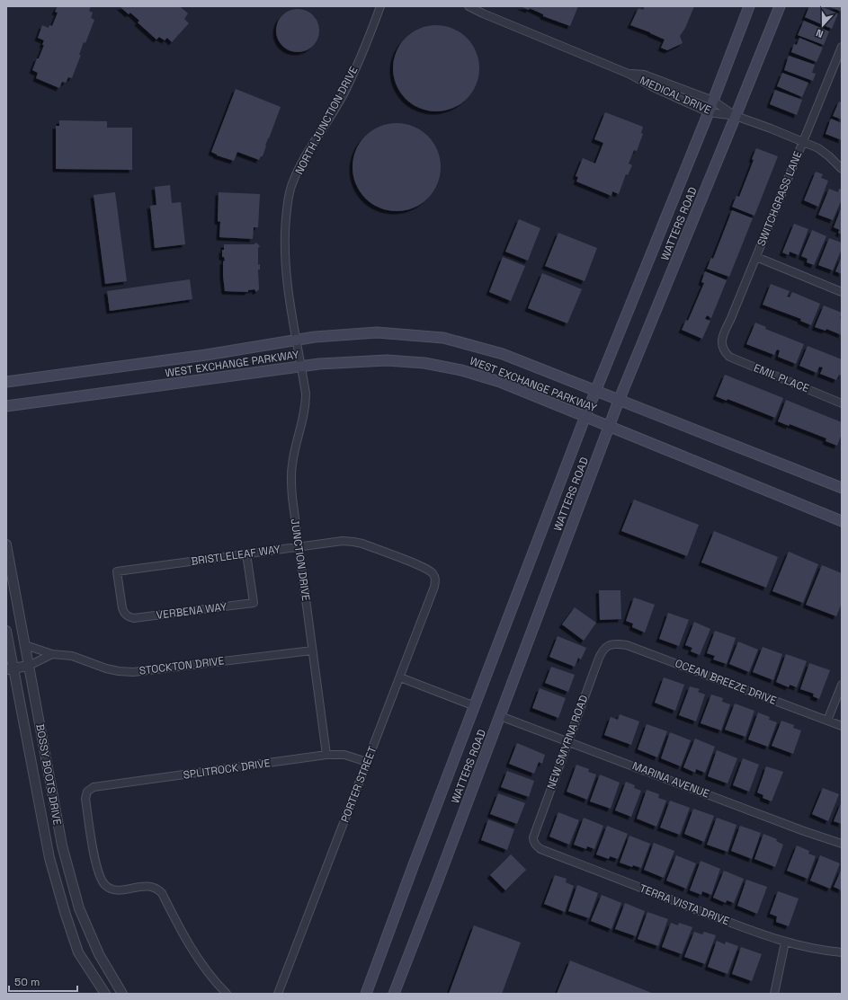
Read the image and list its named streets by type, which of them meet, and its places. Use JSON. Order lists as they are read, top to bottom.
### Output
{
  "streets": {
    "main road": ["WATTERS ROAD", "WEST EXCHANGE PARKWAY"],
    "street": [
      "MEDICAL DRIVE",
      "NORTH JUNCTION DRIVE",
      "SWITCHGRASS LANE",
      "EMIL PLACE",
      "BRISTLELEAF WAY",
      "JUNCTION DRIVE",
      "VERBENA WAY",
      "STOCKTON DRIVE",
      "OCEAN BREEZE DRIVE",
      "NEW SMYRNA ROAD",
      "SPLITROCK DRIVE",
      "BOSSY BOOTS DRIVE",
      "MARINA AVENUE",
      "PORTER STREET",
      "TERRA VISTA DRIVE"
    ]
  },
  "crossings": [
    ["MEDICAL DRIVE", "WATTERS ROAD"],
    ["NORTH JUNCTION DRIVE", "WEST EXCHANGE PARKWAY"],
    ["NORTH JUNCTION DRIVE", "JUNCTION DRIVE"],
    ["SWITCHGRASS LANE", "EMIL PLACE"],
    ["WATTERS ROAD", "WEST EXCHANGE PARKWAY"],
    ["WATTERS ROAD", "MARINA AVENUE"],
    ["WEST EXCHANGE PARKWAY", "JUNCTION DRIVE"],
    ["BRISTLELEAF WAY", "JUNCTION DRIVE"],
    ["BRISTLELEAF WAY", "VERBENA WAY"],
    ["BRISTLELEAF WAY", "PORTER STREET"],
    ["JUNCTION DRIVE", "STOCKTON DRIVE"],
    ["JUNCTION DRIVE", "SPLITROCK DRIVE"],
    ["STOCKTON DRIVE", "BOSSY BOOTS DRIVE"],
    ["OCEAN BREEZE DRIVE", "NEW SMYRNA ROAD"],
    ["NEW SMYRNA ROAD", "MARINA AVENUE"],
    ["NEW SMYRNA ROAD", "TERRA VISTA DRIVE"],
    ["SPLITROCK DRIVE", "PORTER STREET"]
  ],
  "scale_bar": "50 m",
  "north": "bottom"
}
